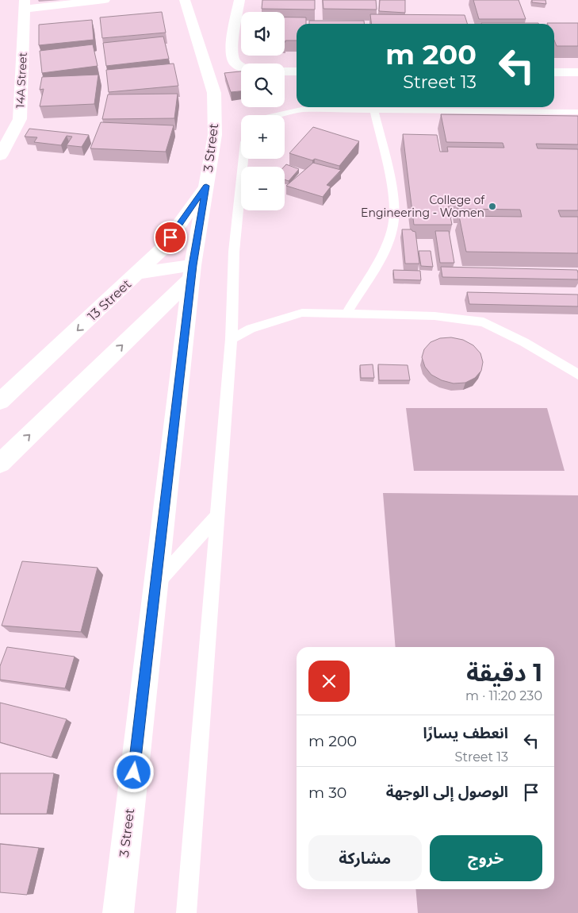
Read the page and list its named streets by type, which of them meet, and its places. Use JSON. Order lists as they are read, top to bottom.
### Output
{
  "streets": {
    "street": ["14A Street", "3 Street", "13 Street"]
  },
  "crossings": [
    ["3 Street", "13 Street"]
  ],
  "places": ["College of Engineering - Women"],
  "page": {
    "map_buttons": ["+", "−"],
    "turn": ["200 m", "13 Street"],
    "heading": ["1 دقيقة", "230 m · 11:20"],
    "list": [
      {
        "name": "انعطف يسارًا",
        "note": "13 Street",
        "value": "200 m"
      },
      {
        "name": "الوصول إلى الوجهة",
        "value": "30 m"
      }
    ],
    "buttons": ["خروج", "مشاركة"]
  }
}
